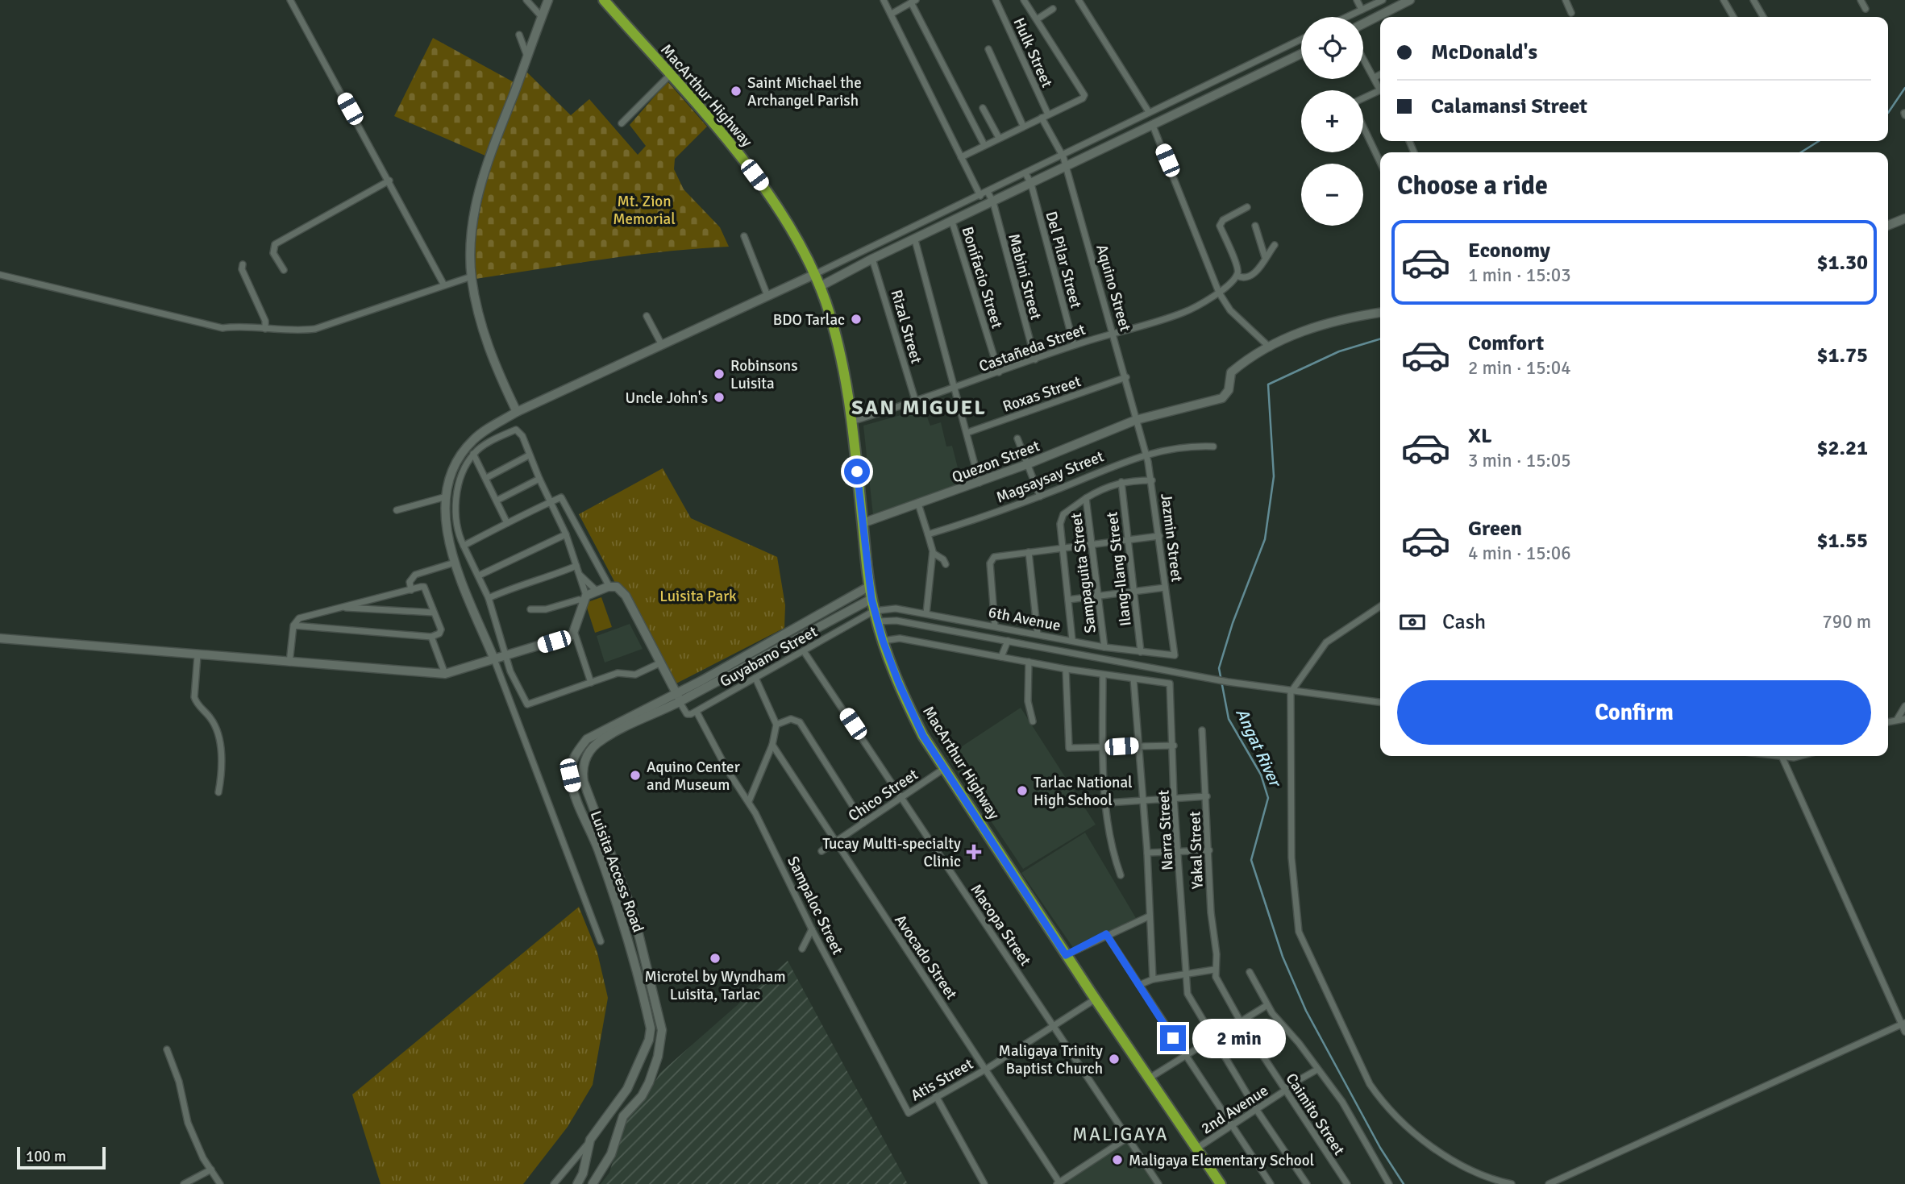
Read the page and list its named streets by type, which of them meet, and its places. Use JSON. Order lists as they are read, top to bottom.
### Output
{
  "streets": {
    "highway": ["MacArthur Highway"],
    "street": [
      "Hulk Street",
      "Del Pilar Street",
      "Mabini Street",
      "Bonifacio Street",
      "Aquino Street",
      "Rizal Street",
      "Castañeda Street",
      "Roxas Street",
      "Quezon Street",
      "Magsaysay Street",
      "Jazmin Street",
      "Ilang-Ilang Street",
      "Sampaguita Street",
      "6th Avenue",
      "Guyabano Street",
      "Chico Street",
      "Narra Street",
      "Yakal Street",
      "Luisita Access Road",
      "Sampaloc Street",
      "Macopa Street",
      "Avocado Street",
      "Atis Street",
      "2nd Avenue",
      "Caimito Street"
    ]
  },
  "crossings": [
    ["MacArthur Highway", "Castañeda Street"],
    ["MacArthur Highway", "Quezon Street"],
    ["MacArthur Highway", "6th Avenue"],
    ["MacArthur Highway", "Guyabano Street"],
    ["MacArthur Highway", "Chico Street"],
    ["MacArthur Highway", "Luisita Access Road"],
    ["MacArthur Highway", "Atis Street"],
    ["MacArthur Highway", "2nd Avenue"],
    ["Del Pilar Street", "Castañeda Street"],
    ["Mabini Street", "Castañeda Street"],
    ["Bonifacio Street", "Castañeda Street"],
    ["Aquino Street", "Castañeda Street"],
    ["Aquino Street", "Roxas Street"],
    ["Aquino Street", "Quezon Street"],
    ["Aquino Street", "Jazmin Street"],
    ["Rizal Street", "Castañeda Street"],
    ["Quezon Street", "Jazmin Street"],
    ["Magsaysay Street", "Jazmin Street"],
    ["Jazmin Street", "Sampaguita Street"],
    ["Jazmin Street", "6th Avenue"],
    ["Ilang-Ilang Street", "Sampaguita Street"],
    ["Ilang-Ilang Street", "6th Avenue"],
    ["Sampaguita Street", "6th Avenue"],
    ["6th Avenue", "Guyabano Street"],
    ["Guyabano Street", "Sampaloc Street"],
    ["Guyabano Street", "Macopa Street"],
    ["Chico Street", "Macopa Street"],
    ["Chico Street", "Avocado Street"],
    ["Yakal Street", "Caimito Street"],
    ["Sampaloc Street", "Atis Street"],
    ["Macopa Street", "Atis Street"],
    ["Avocado Street", "Atis Street"],
    ["2nd Avenue", "Caimito Street"]
  ],
  "districts": ["SAN MIGUEL", "MALIGAYA"],
  "water": ["Angat River"],
  "parks": ["Mt. Zion Memorial", "Luisita Park"],
  "places": {
    "other": [
      "Saint Michael the Archangel Parish",
      "BDO Tarlac",
      "Robinsons Luisita",
      "Uncle John's",
      "Aquino Center and Museum",
      "Tarlac National High School",
      "Microtel by Wyndham Luisita, Tarlac",
      "Maligaya Trinity Baptist Church",
      "Maligaya Elementary School"
    ],
    "health": ["Tucay Multi-specialty Clinic"]
  },
  "scale_bar": "100 m",
  "page": {
    "map_buttons": ["+", "−"],
    "banner": ["McDonald's", "Calamansi Street"],
    "heading": "Choose a ride",
    "list": [
      {
        "name": "Economy",
        "note": "1 min · 15:03",
        "value": "$1.30"
      },
      {
        "name": "Comfort",
        "note": "2 min · 15:04",
        "value": "$1.75"
      },
      {
        "name": "XL",
        "note": "3 min · 15:05",
        "value": "$2.21"
      },
      {
        "name": "Green",
        "note": "4 min · 15:06",
        "value": "$1.55"
      }
    ],
    "pay": ["Cash", "790 m"],
    "buttons": "Confirm",
    "bubble": "2 min",
    "scale": "100 m"
  }
}
